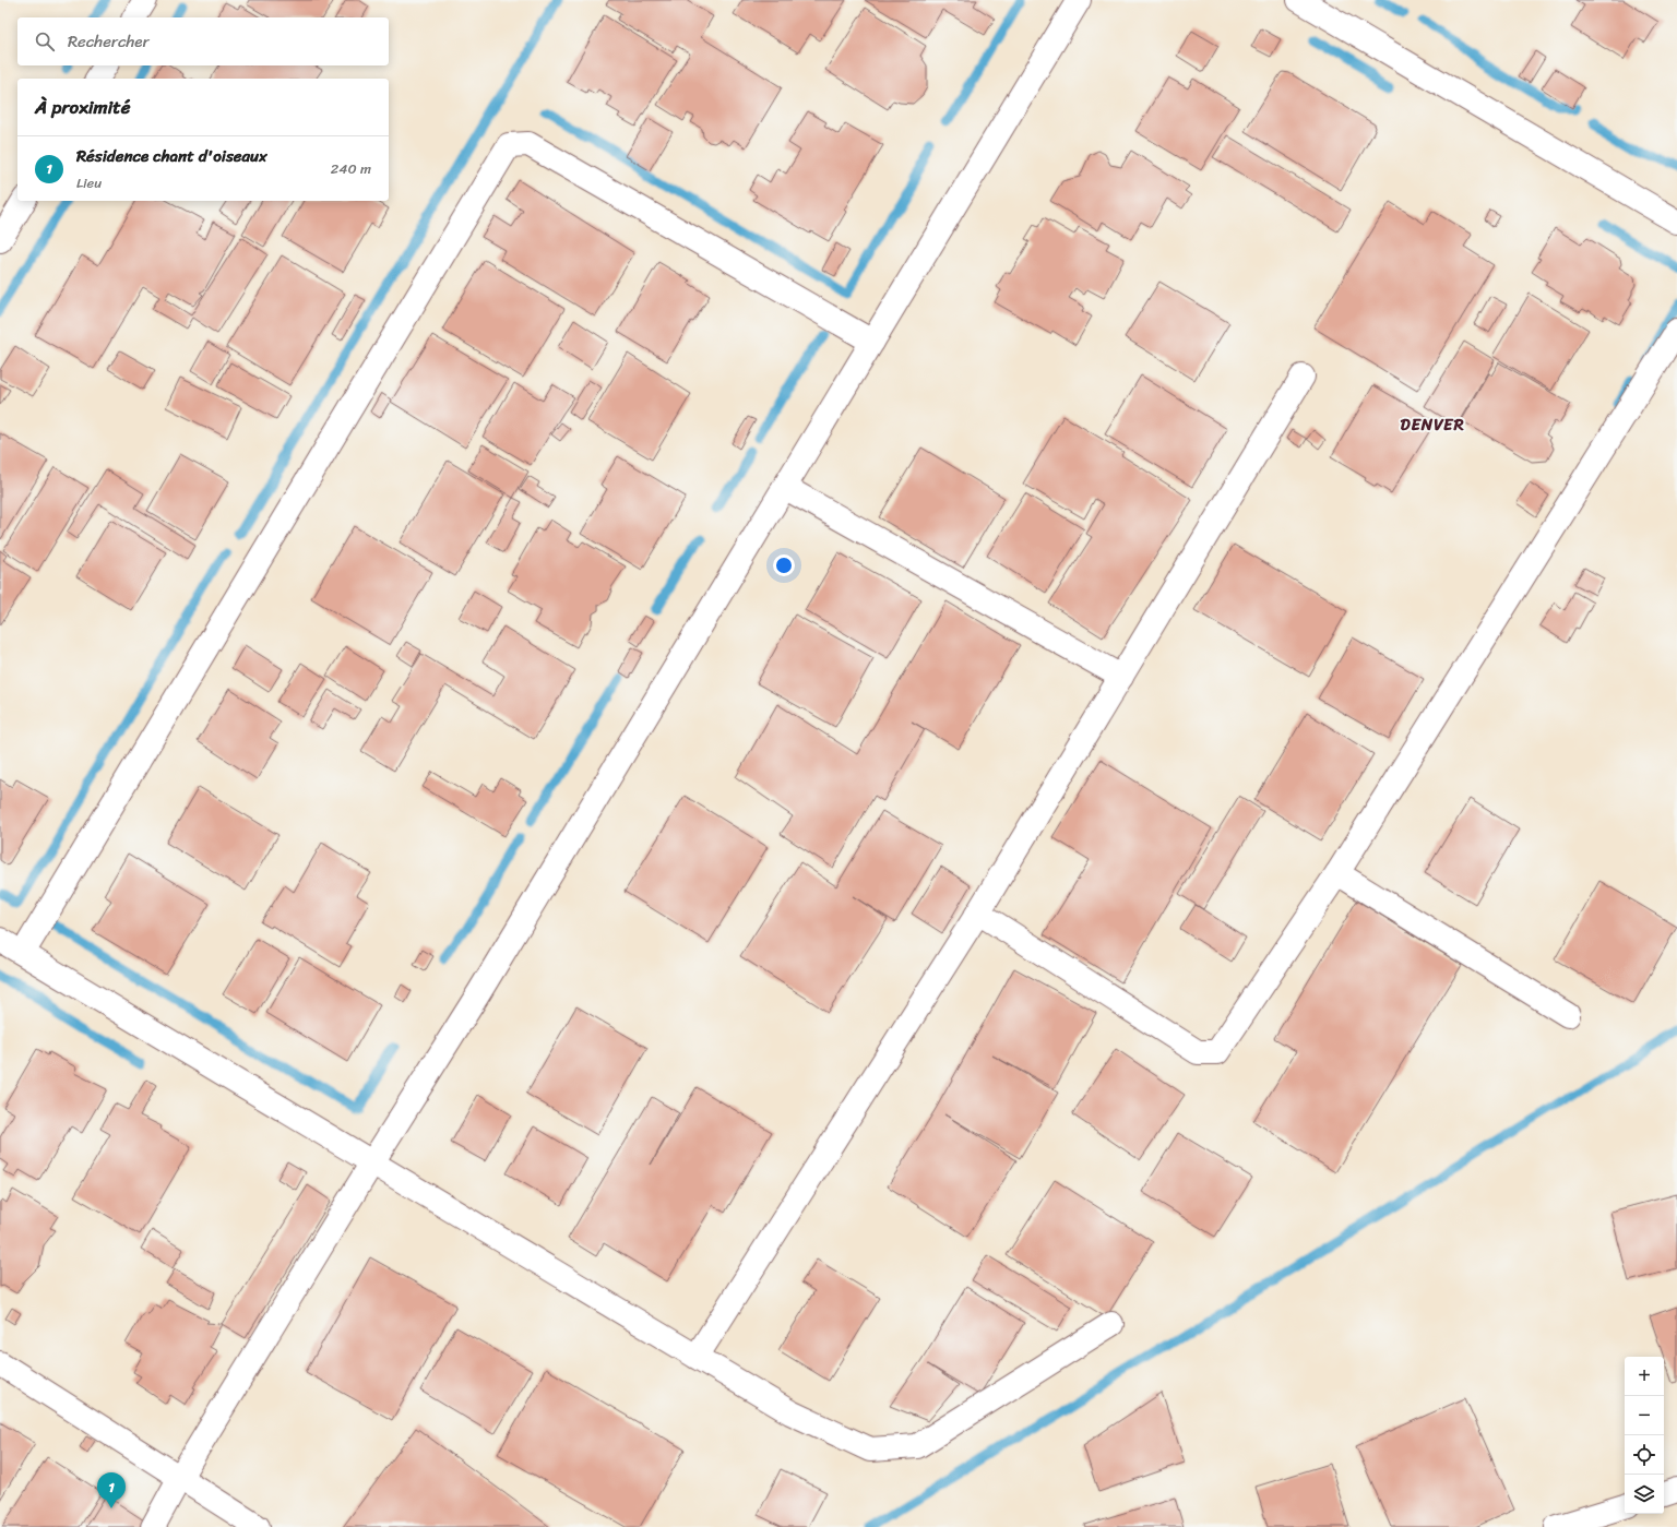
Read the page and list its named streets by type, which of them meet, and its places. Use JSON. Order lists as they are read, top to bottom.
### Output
{
  "districts": ["DENVER"],
  "page": {
    "search": "Rechercher",
    "heading": "À proximité",
    "list": [
      {
        "mark": "1",
        "name": "Résidence chant d'oiseaux",
        "note": "Lieu",
        "value": "240 m"
      }
    ],
    "map_buttons": ["+", "−"],
    "pins": "1"
  }
}
